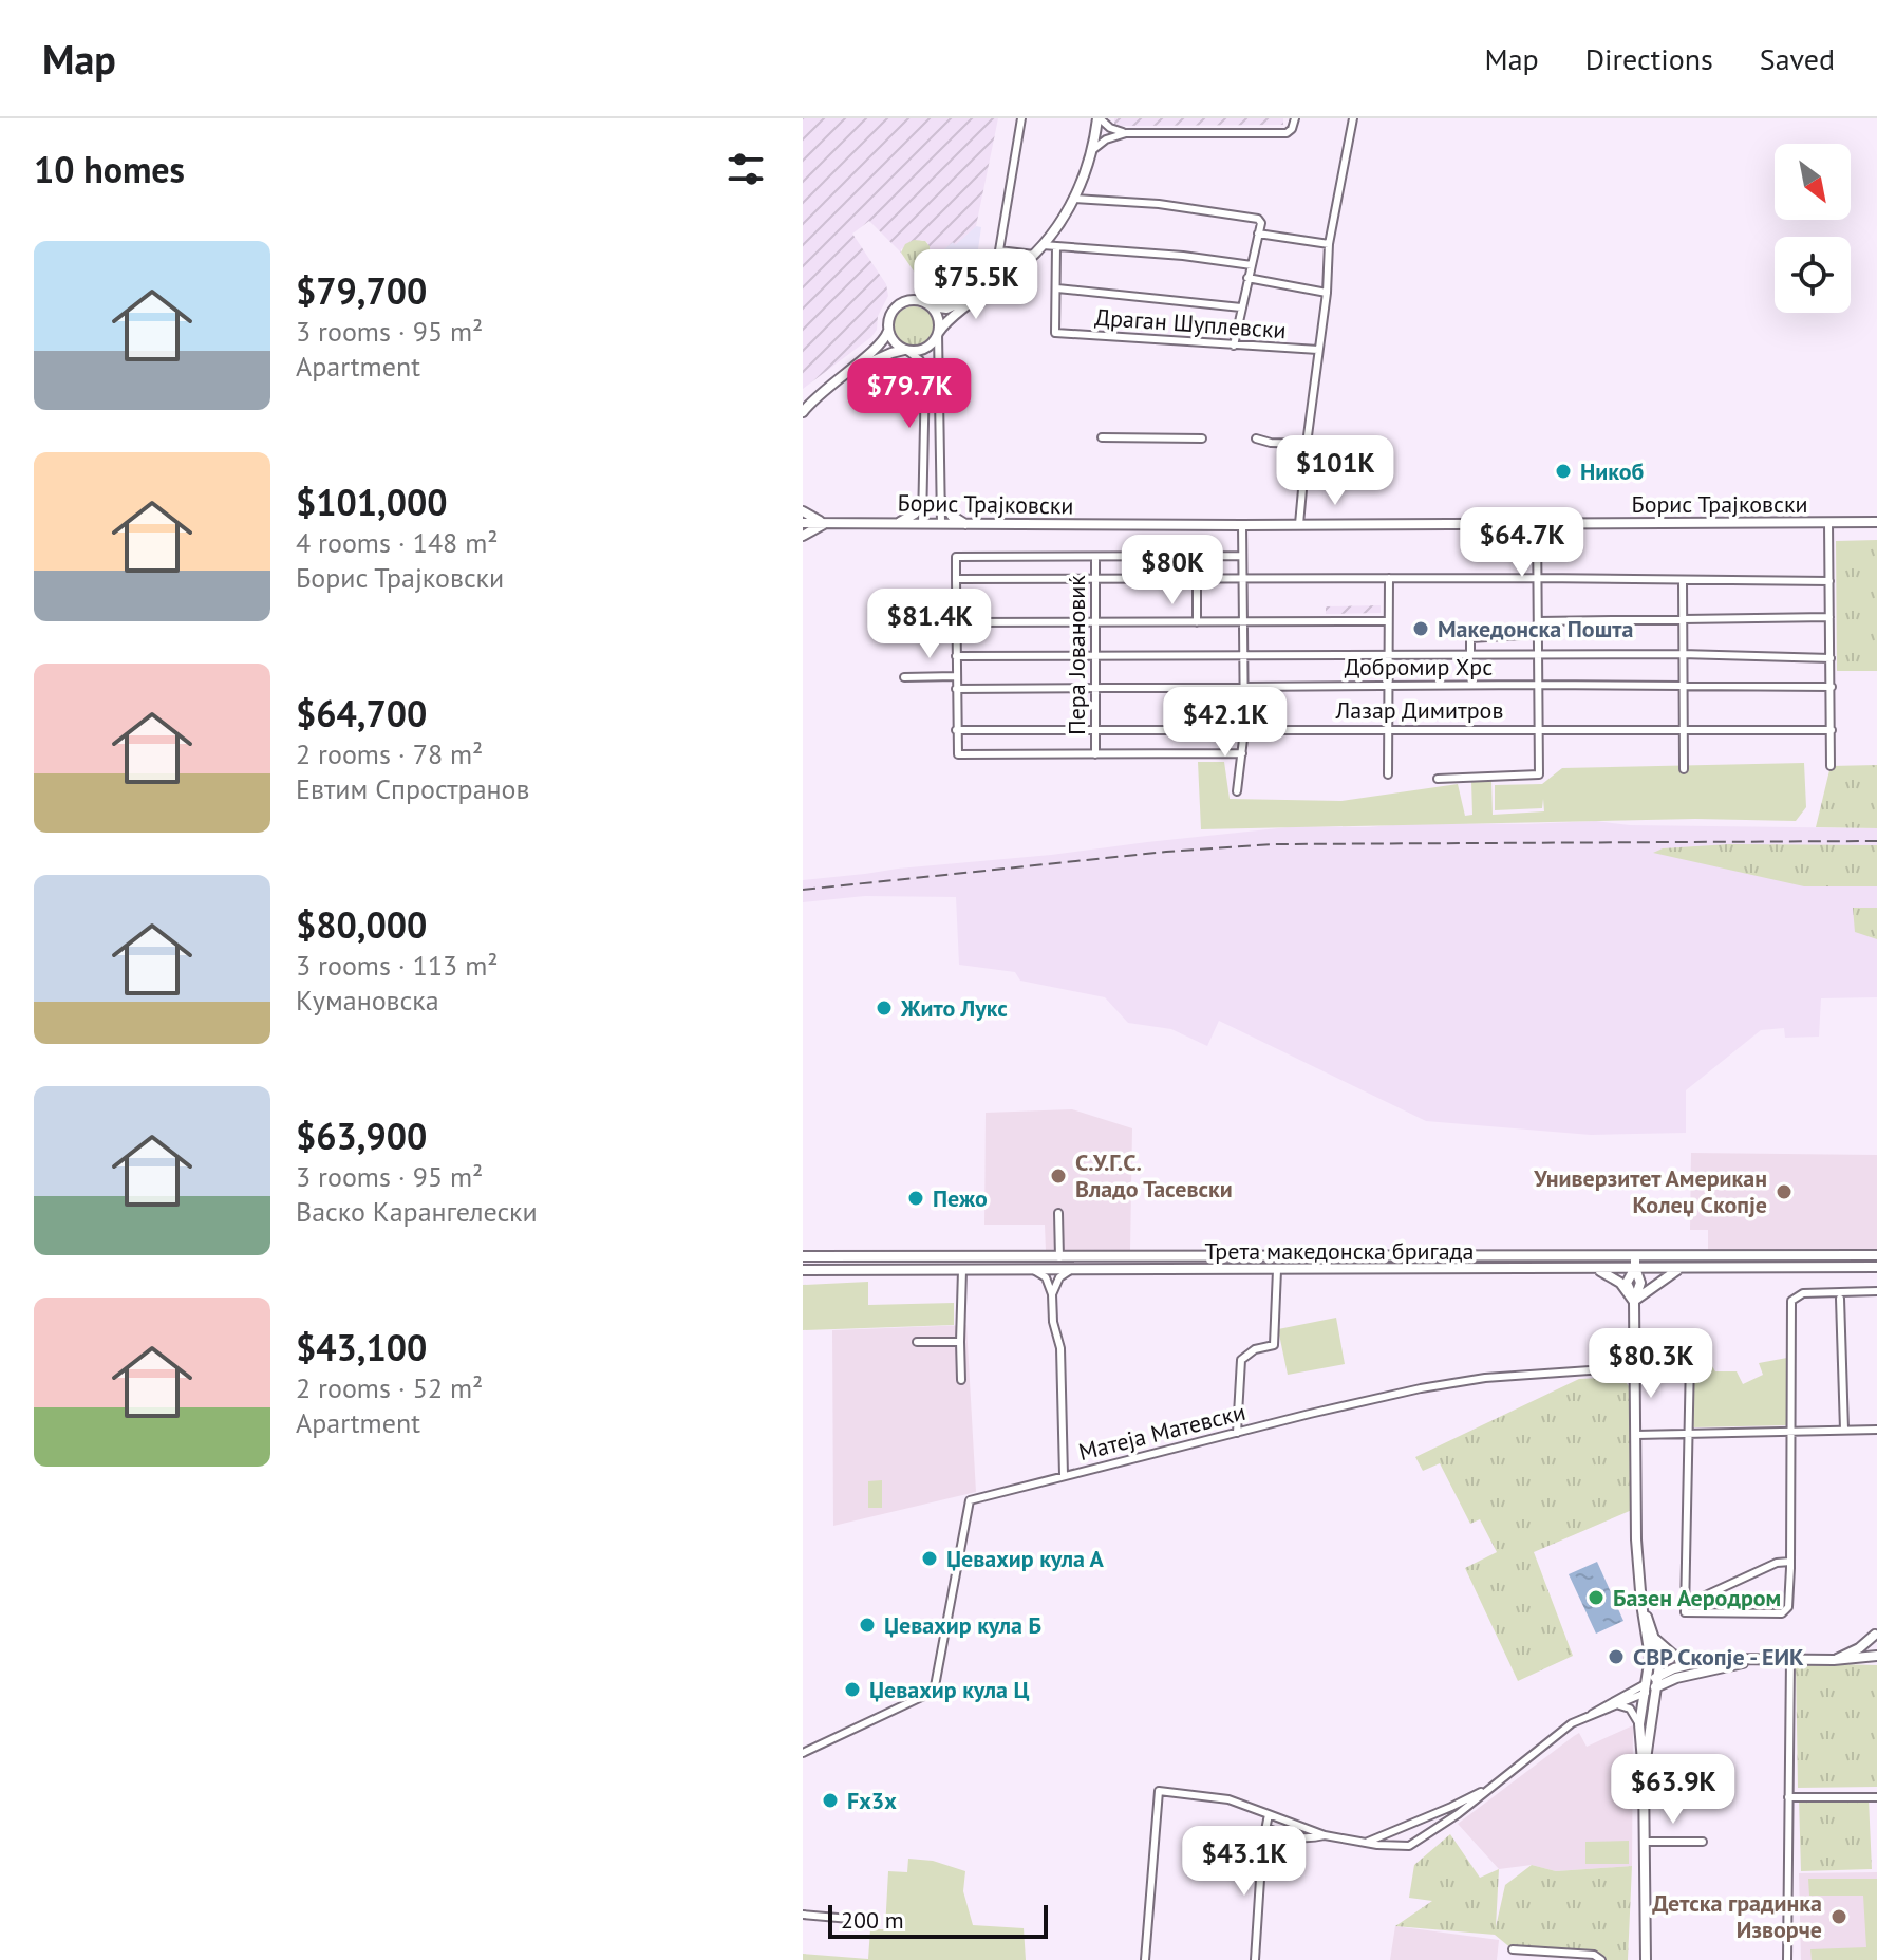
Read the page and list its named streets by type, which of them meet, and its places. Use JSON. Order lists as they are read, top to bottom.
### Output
{
  "streets": {
    "street": [
      "Драган Шуплевски",
      "Борис Трајковски",
      "Пера Јовановиќ",
      "Добромир Хрс",
      "Лазар Димитров",
      "Трета македонска бригада",
      "Матеја Матевски"
    ]
  },
  "crossings": [
    ["Пера Јовановиќ", "Добромир Хрс"],
    ["Пера Јовановиќ", "Лазар Димитров"]
  ],
  "places": [
    "Никоб",
    "Македонска Пошта",
    "Жито Лукс",
    "С.У.Г.С. Владо Тасевски",
    "Универзитет Американ Колеџ Скопје",
    "Пежо",
    "Џевахир кула А",
    "Базен Аеродром",
    "Џевахир кула Б",
    "СВР Скопје - ЕИК",
    "Џевахир кула Ц",
    "Fx3x",
    "Детска градинка Изворче"
  ],
  "scale_bar": "200 m",
  "north": "bottom right",
  "page": {
    "header": "Map",
    "nav": ["Map", "Directions", "Saved"],
    "heading": "10 homes",
    "list": [
      {
        "name": "$79,700",
        "note": "3 rooms · 95 m² · Apartment"
      },
      {
        "name": "$101,000",
        "note": "4 rooms · 148 m² · Борис Трајковски"
      },
      {
        "name": "$64,700",
        "note": "2 rooms · 78 m² · Евтим Спространов"
      },
      {
        "name": "$80,000",
        "note": "3 rooms · 113 m² · Кумановска"
      },
      {
        "name": "$63,900",
        "note": "3 rooms · 95 m² · Васко Карангелески"
      },
      {
        "name": "$43,100",
        "note": "2 rooms · 52 m² · Apartment"
      }
    ],
    "price": [
      "$75.5K",
      "$79.7K",
      "$101K",
      "$64.7K",
      "$80K",
      "$81.4K",
      "$42.1K",
      "$80.3K",
      "$63.9K",
      "$43.1K"
    ],
    "scale": "200 m"
  }
}
